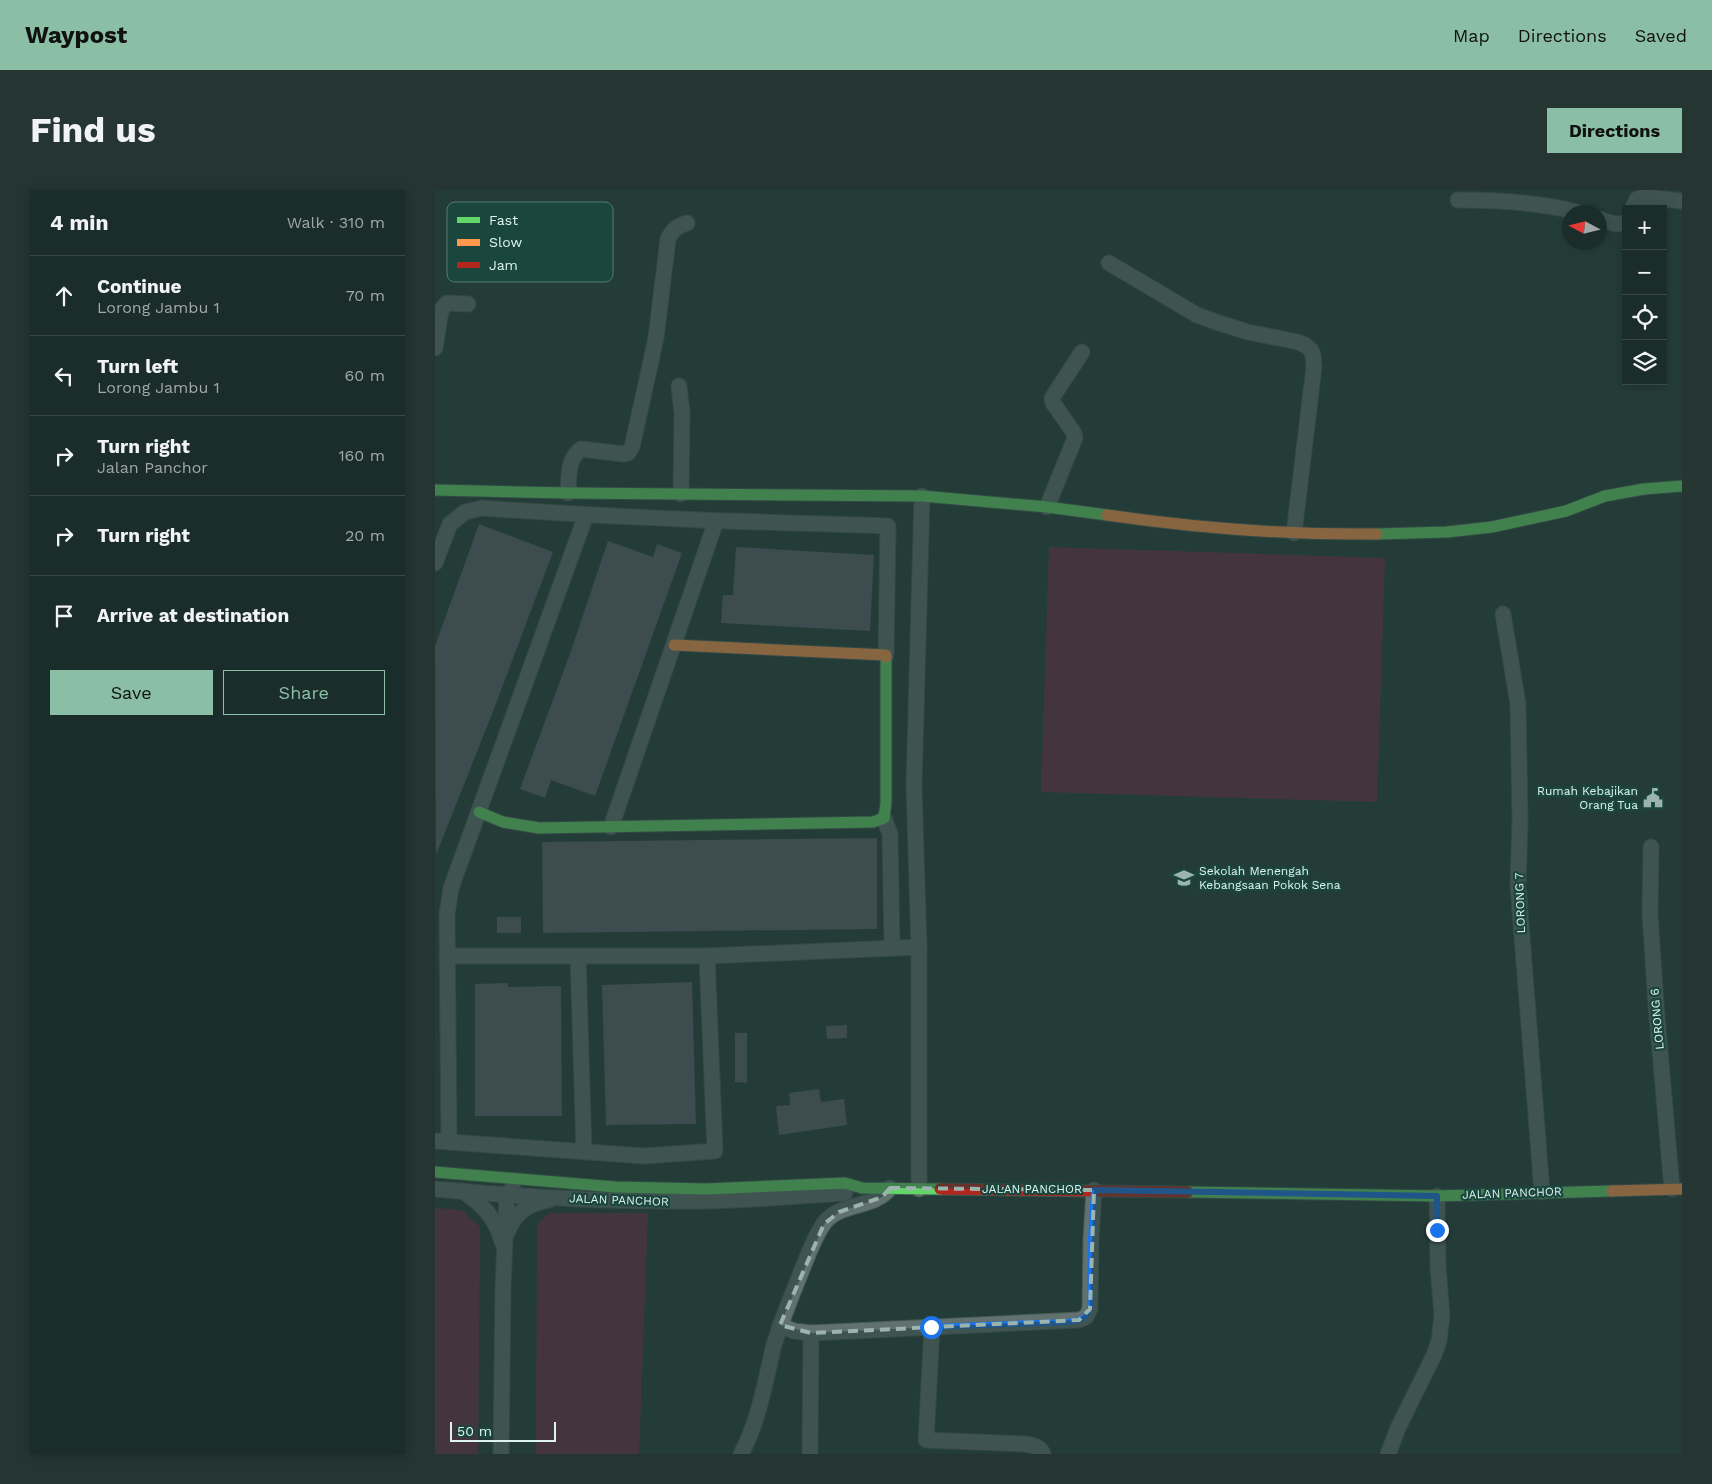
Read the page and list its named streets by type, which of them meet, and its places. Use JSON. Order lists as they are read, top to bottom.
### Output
{
  "streets": {
    "street": ["LORONG 7", "LORONG 6", "JALAN PANCHOR"]
  },
  "crossings": [
    ["LORONG 7", "JALAN PANCHOR"],
    ["LORONG 6", "JALAN PANCHOR"]
  ],
  "places": {
    "public building": ["Rumah Kebajikan Orang Tua"],
    "school or university": ["Sekolah Menengah Kebangsaan Pokok Sena"]
  },
  "legend": ["Fast", "Slow", "Jam"],
  "scale_bar": "50 m",
  "north": "left",
  "page": {
    "header": "Waypost",
    "nav": ["Map", "Directions", "Saved"],
    "buttons": [
      "Directions",
      ["Save", "Share"]
    ],
    "title": "Find us",
    "heading": ["4 min", "Walk · 310 m"],
    "map_buttons": ["+", "−"],
    "list": [
      ["Continue", "Lorong Jambu 1", "70 m"],
      ["Turn left", "Lorong Jambu 1", "60 m"],
      ["Turn right", "Jalan Panchor", "160 m"],
      ["Turn right", "20 m"],
      "Arrive at destination"
    ],
    "scale": "50 m"
  }
}
